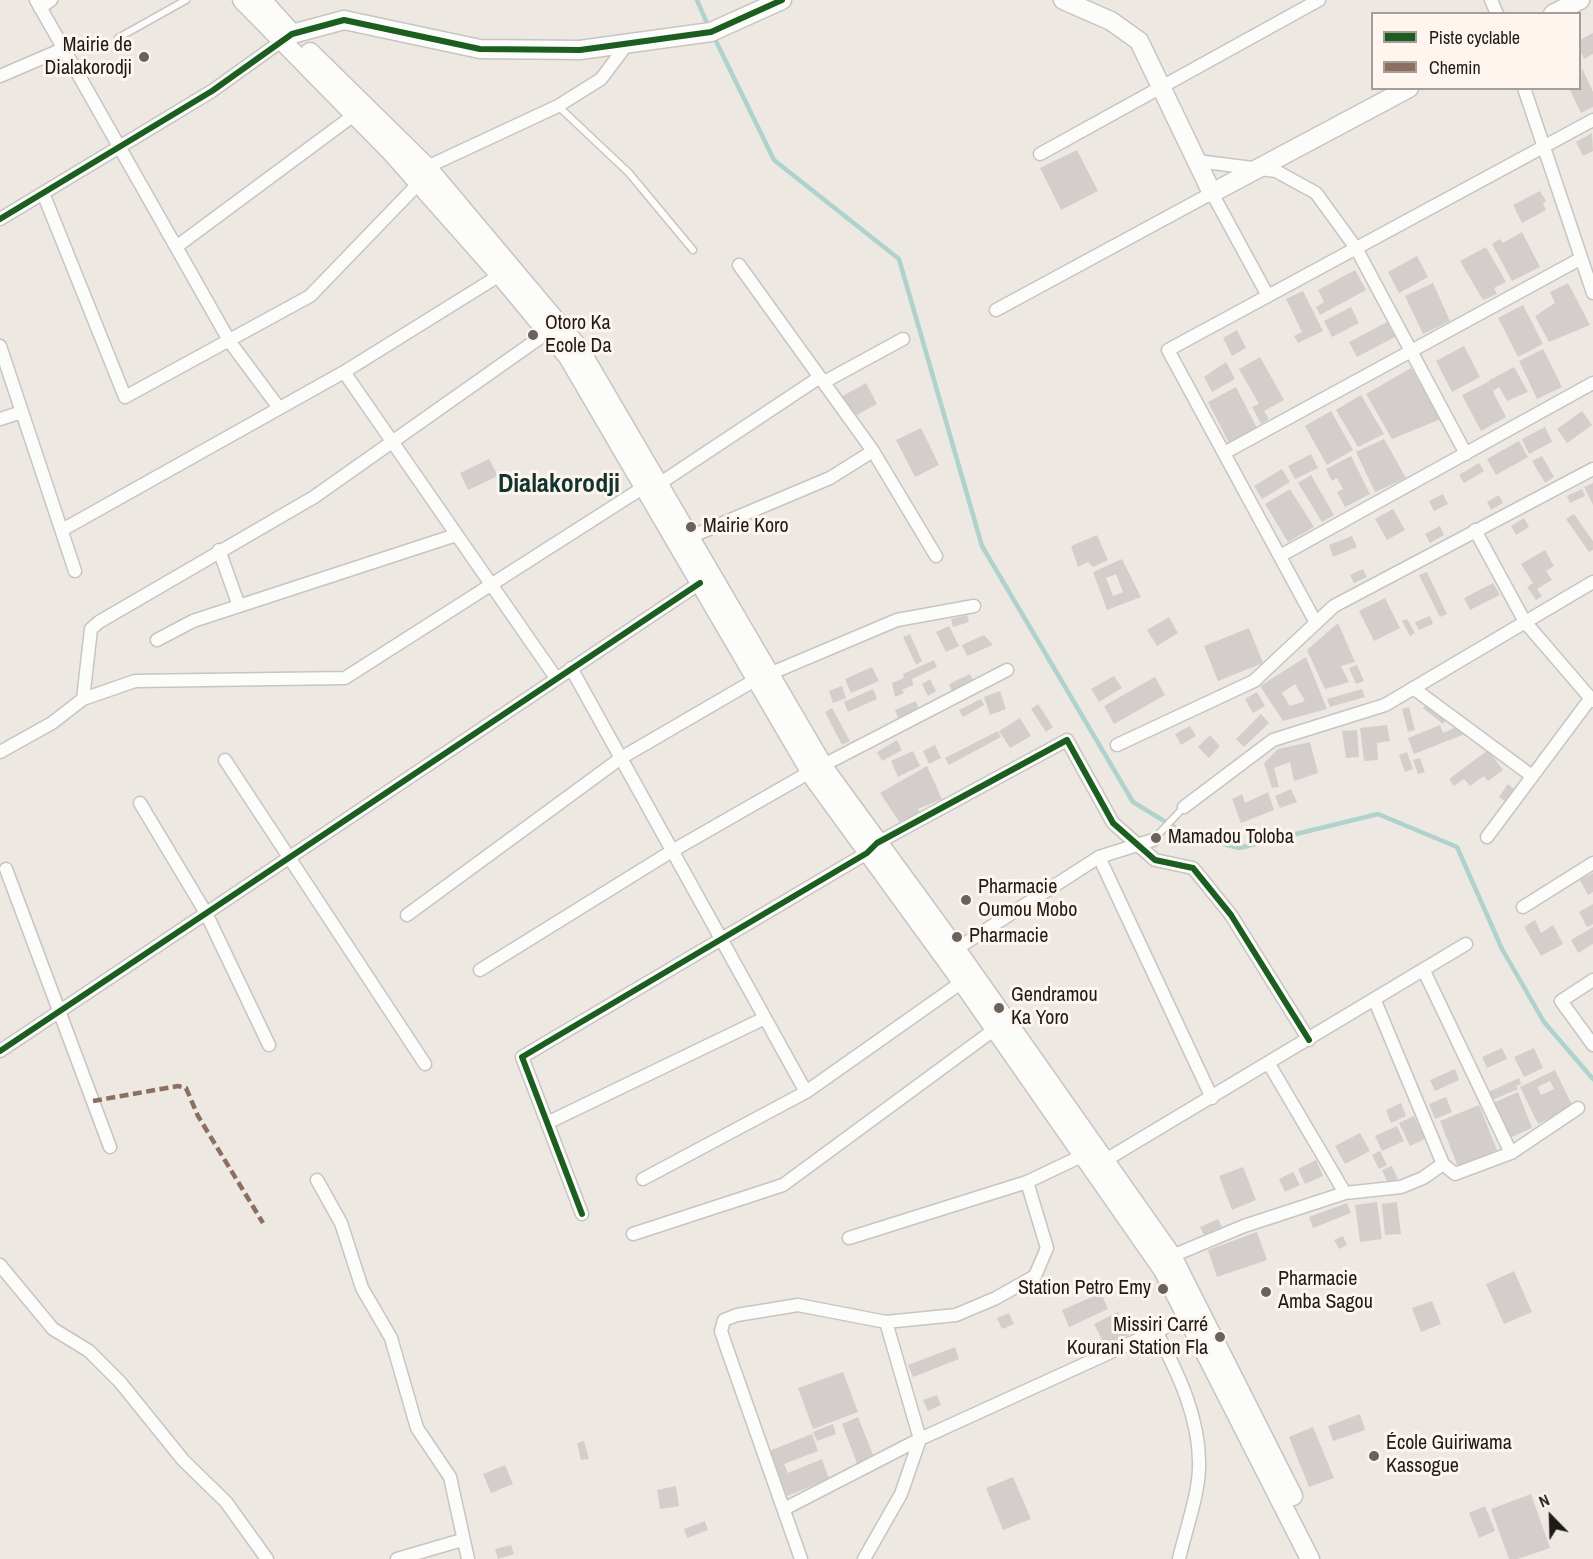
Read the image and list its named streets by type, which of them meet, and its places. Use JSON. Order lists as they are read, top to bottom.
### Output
{
  "districts": ["Dialakorodji"],
  "places": [
    "Mairie de Dialakorodji",
    "Otoro Ka Ecole Da",
    "Mairie Koro",
    "Mamadou Toloba",
    "Pharmacie Oumou Mobo",
    "Pharmacie",
    "Gendramou Ka Yoro",
    "Station Petro Emy",
    "Pharmacie Amba Sagou",
    "Missiri Carré Kourani Station Fla",
    "École Guiriwama Kassogue"
  ],
  "legend": ["Piste cyclable", "Chemin"],
  "north": "top left"
}
